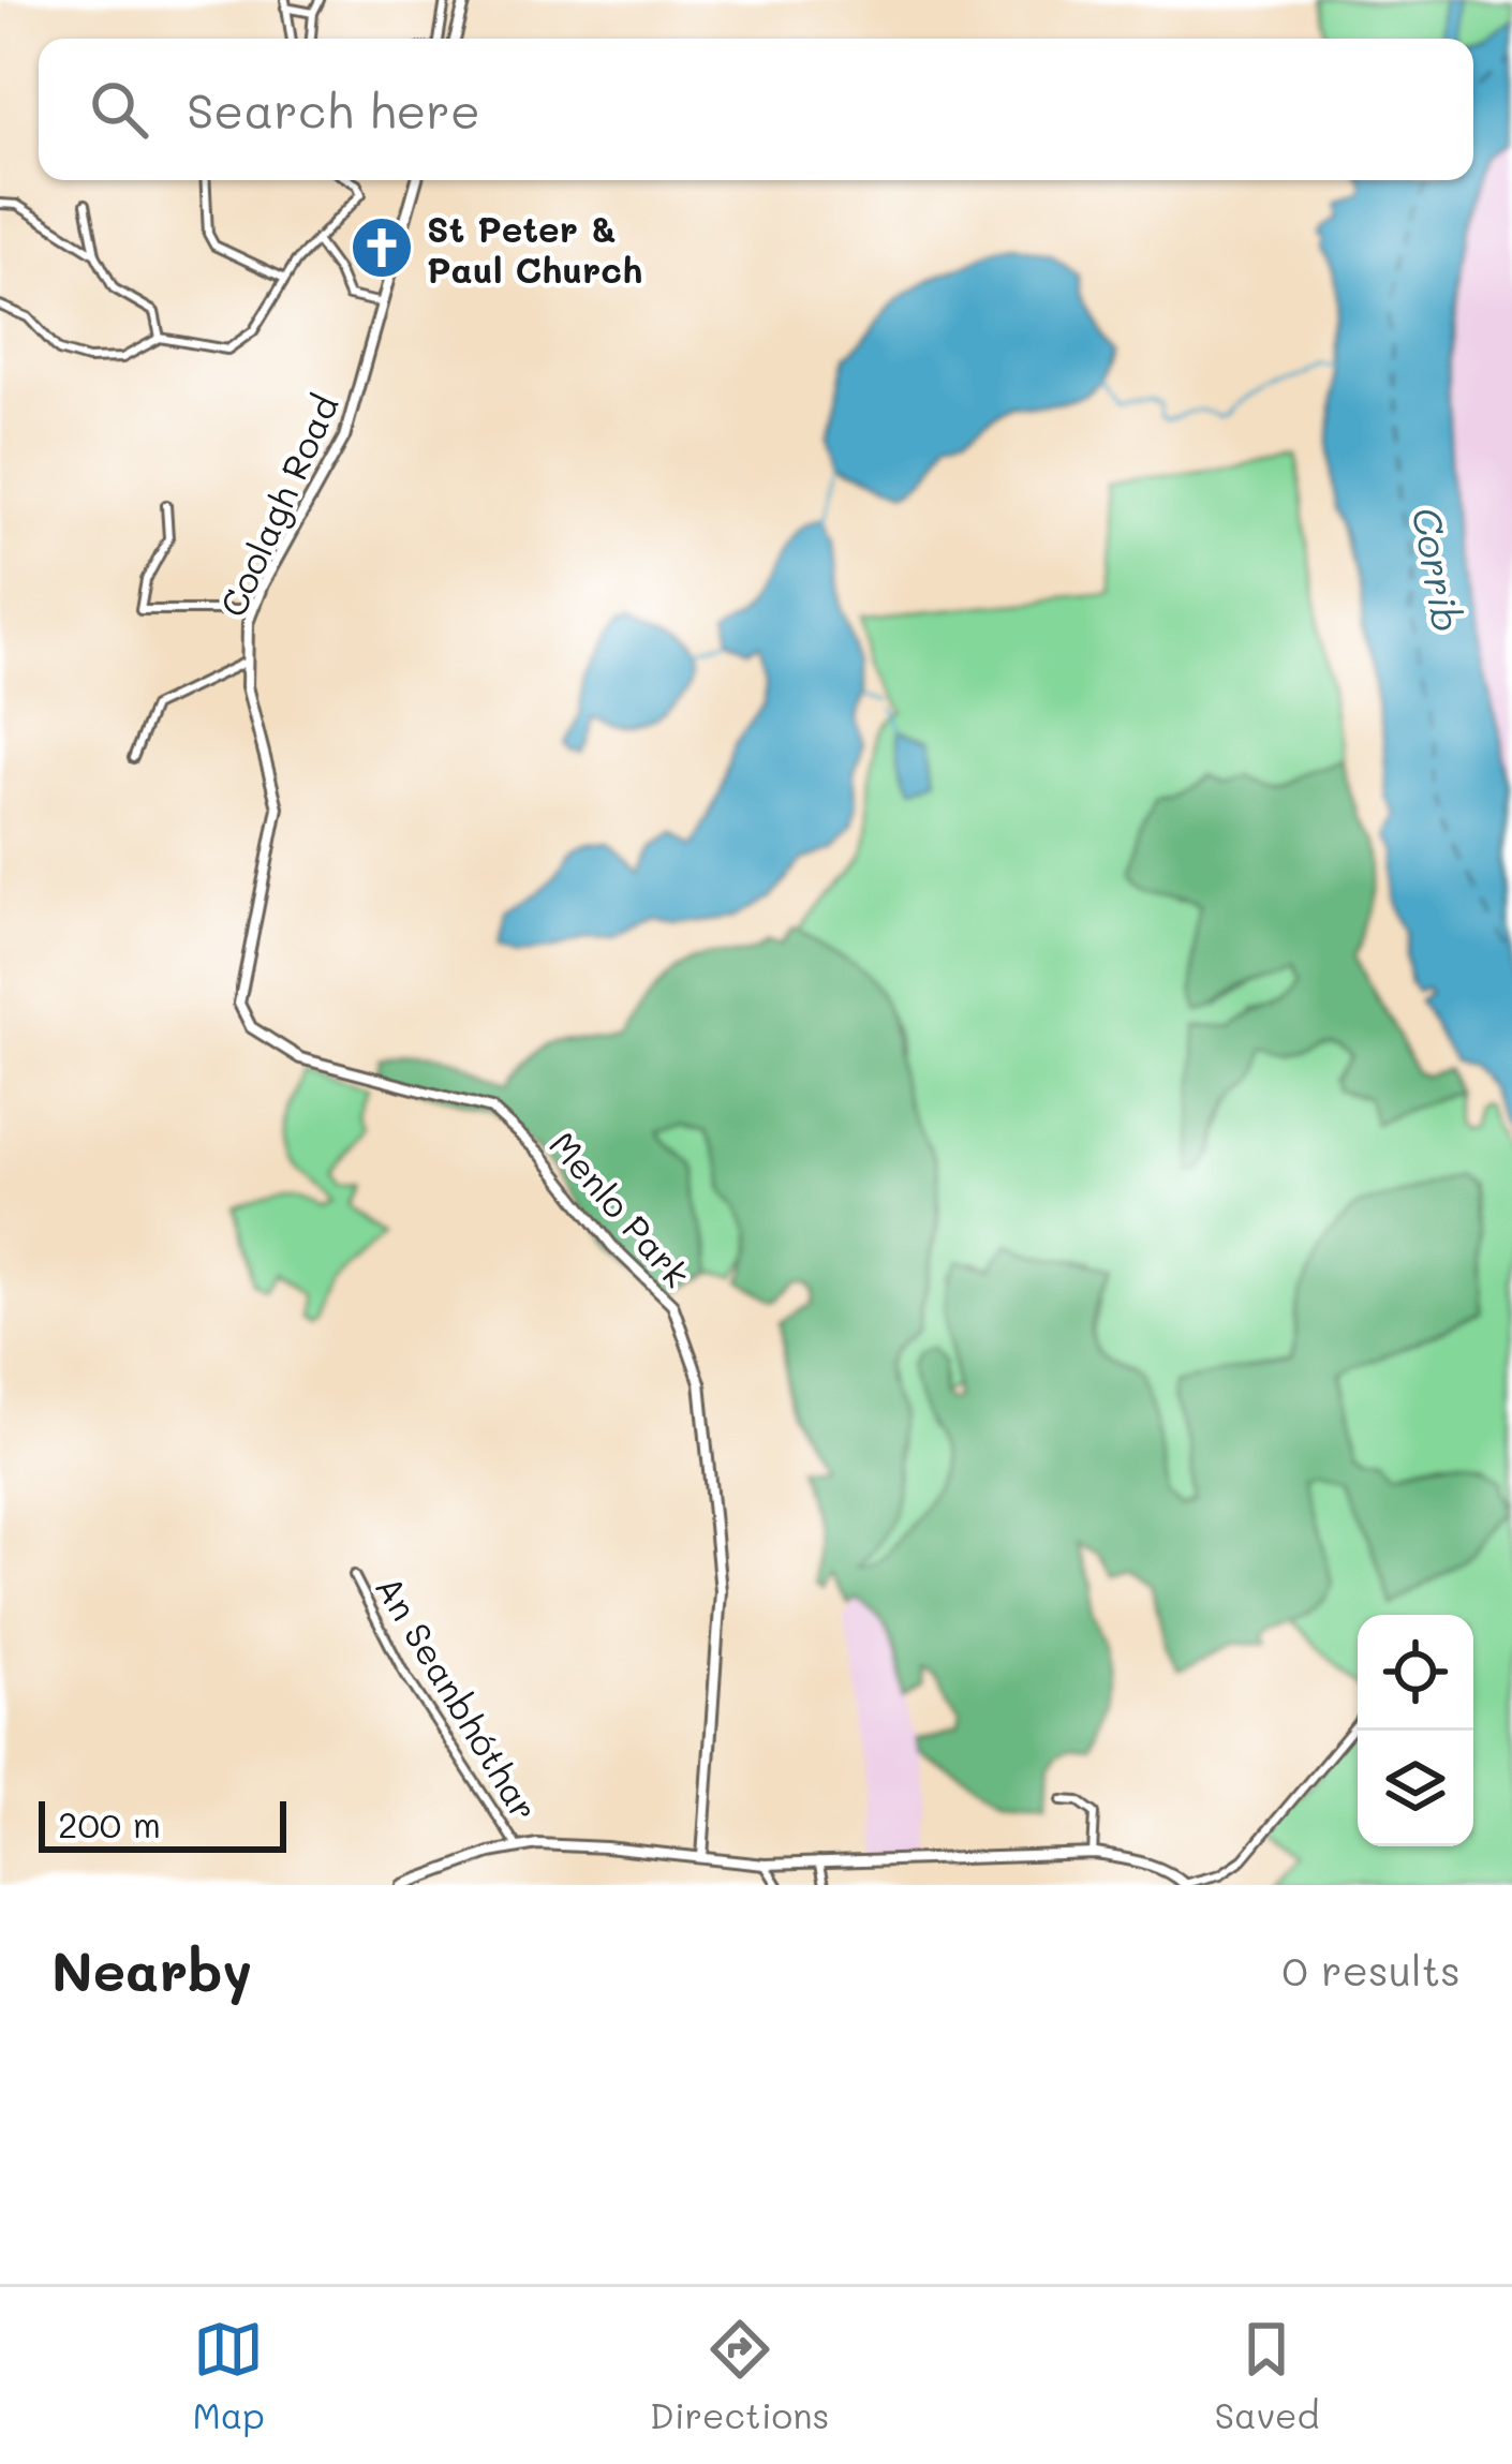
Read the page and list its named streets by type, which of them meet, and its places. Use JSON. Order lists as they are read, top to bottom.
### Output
{
  "streets": {
    "street": ["Coolagh Road", "Menlo Park", "An Seanbhóthar"]
  },
  "crossings": [
    ["Coolagh Road", "Menlo Park"]
  ],
  "water": ["Corrib"],
  "places": {
    "church": ["St Peter & Paul Church"]
  },
  "scale_bar": "200 m",
  "page": {
    "search": "Search here",
    "scale": "200 m",
    "heading": ["Nearby", "0 results"],
    "nav": ["Map", "Directions", "Saved"]
  }
}
